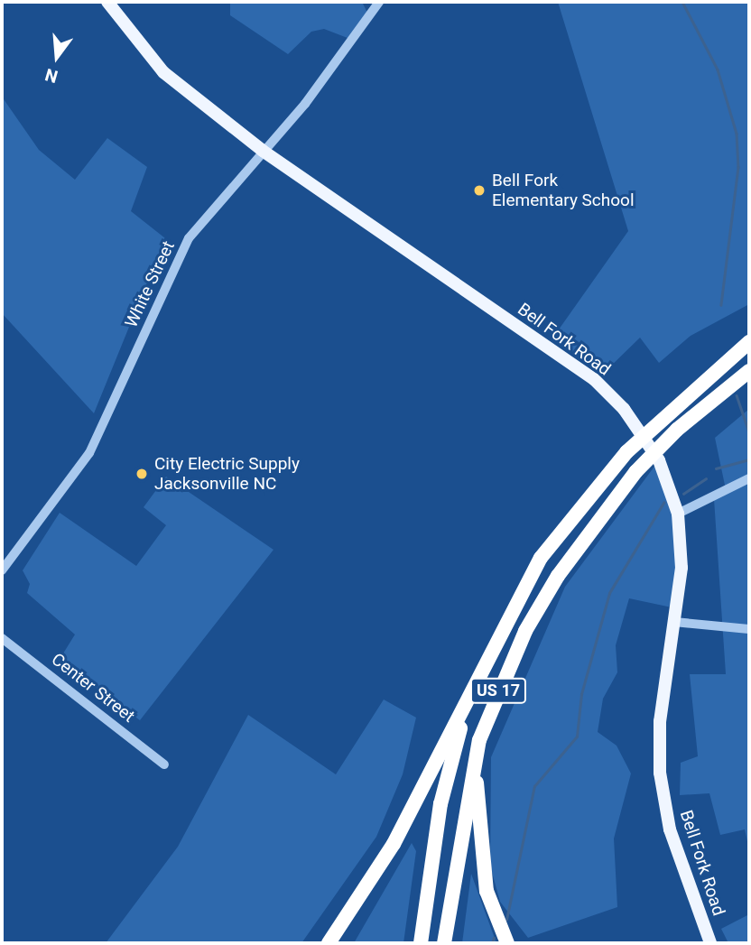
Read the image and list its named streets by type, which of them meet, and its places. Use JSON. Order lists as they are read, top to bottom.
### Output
{
  "streets": {
    "highway": ["US 17"],
    "main road": ["Bell Fork Road"],
    "street": ["White Street", "Center Street"]
  },
  "crossings": [
    ["White Street", "Bell Fork Road"]
  ],
  "places": ["Bell Fork Elementary School", "City Electric Supply Jacksonville NC"],
  "north": "bottom"
}
